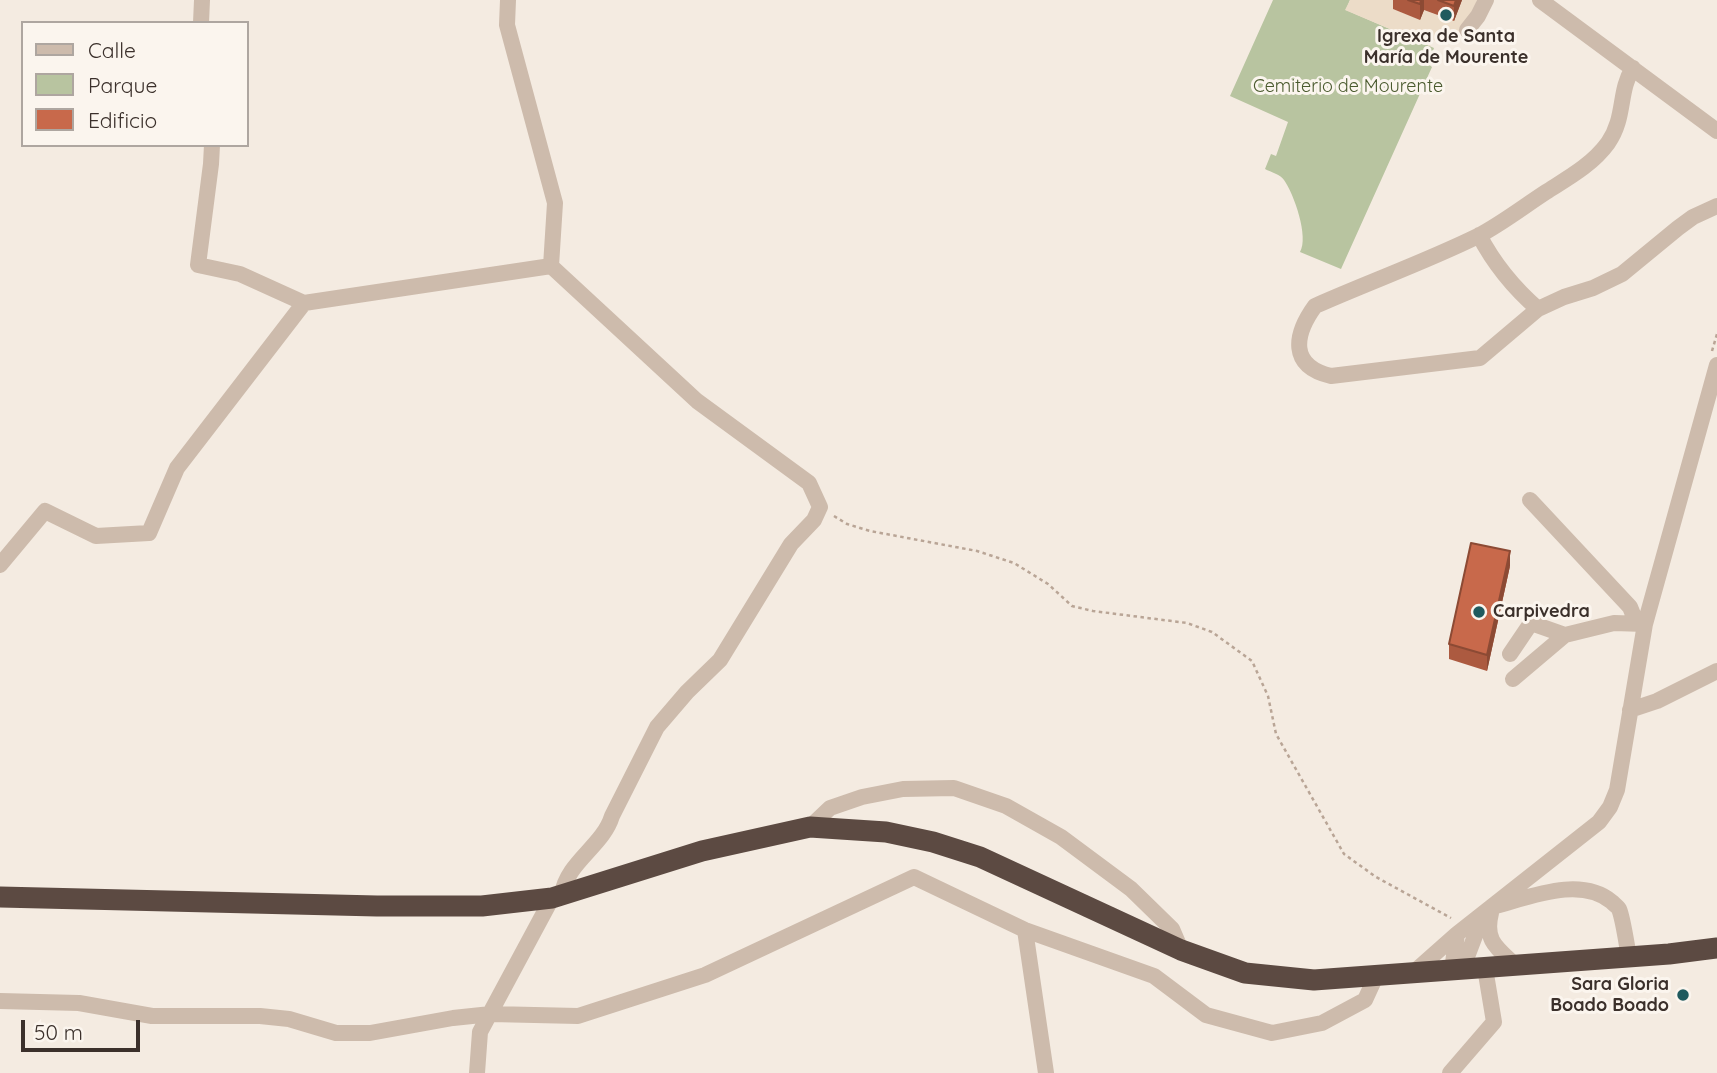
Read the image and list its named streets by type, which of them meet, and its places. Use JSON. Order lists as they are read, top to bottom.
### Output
{
  "parks": ["Cemiterio de Mourente"],
  "places": ["Igrexa de Santa María de Mourente", "Carpivedra", "Sara Gloria Boado Boado"],
  "legend": ["Calle", "Parque", "Edificio"],
  "scale_bar": "50 m"
}
